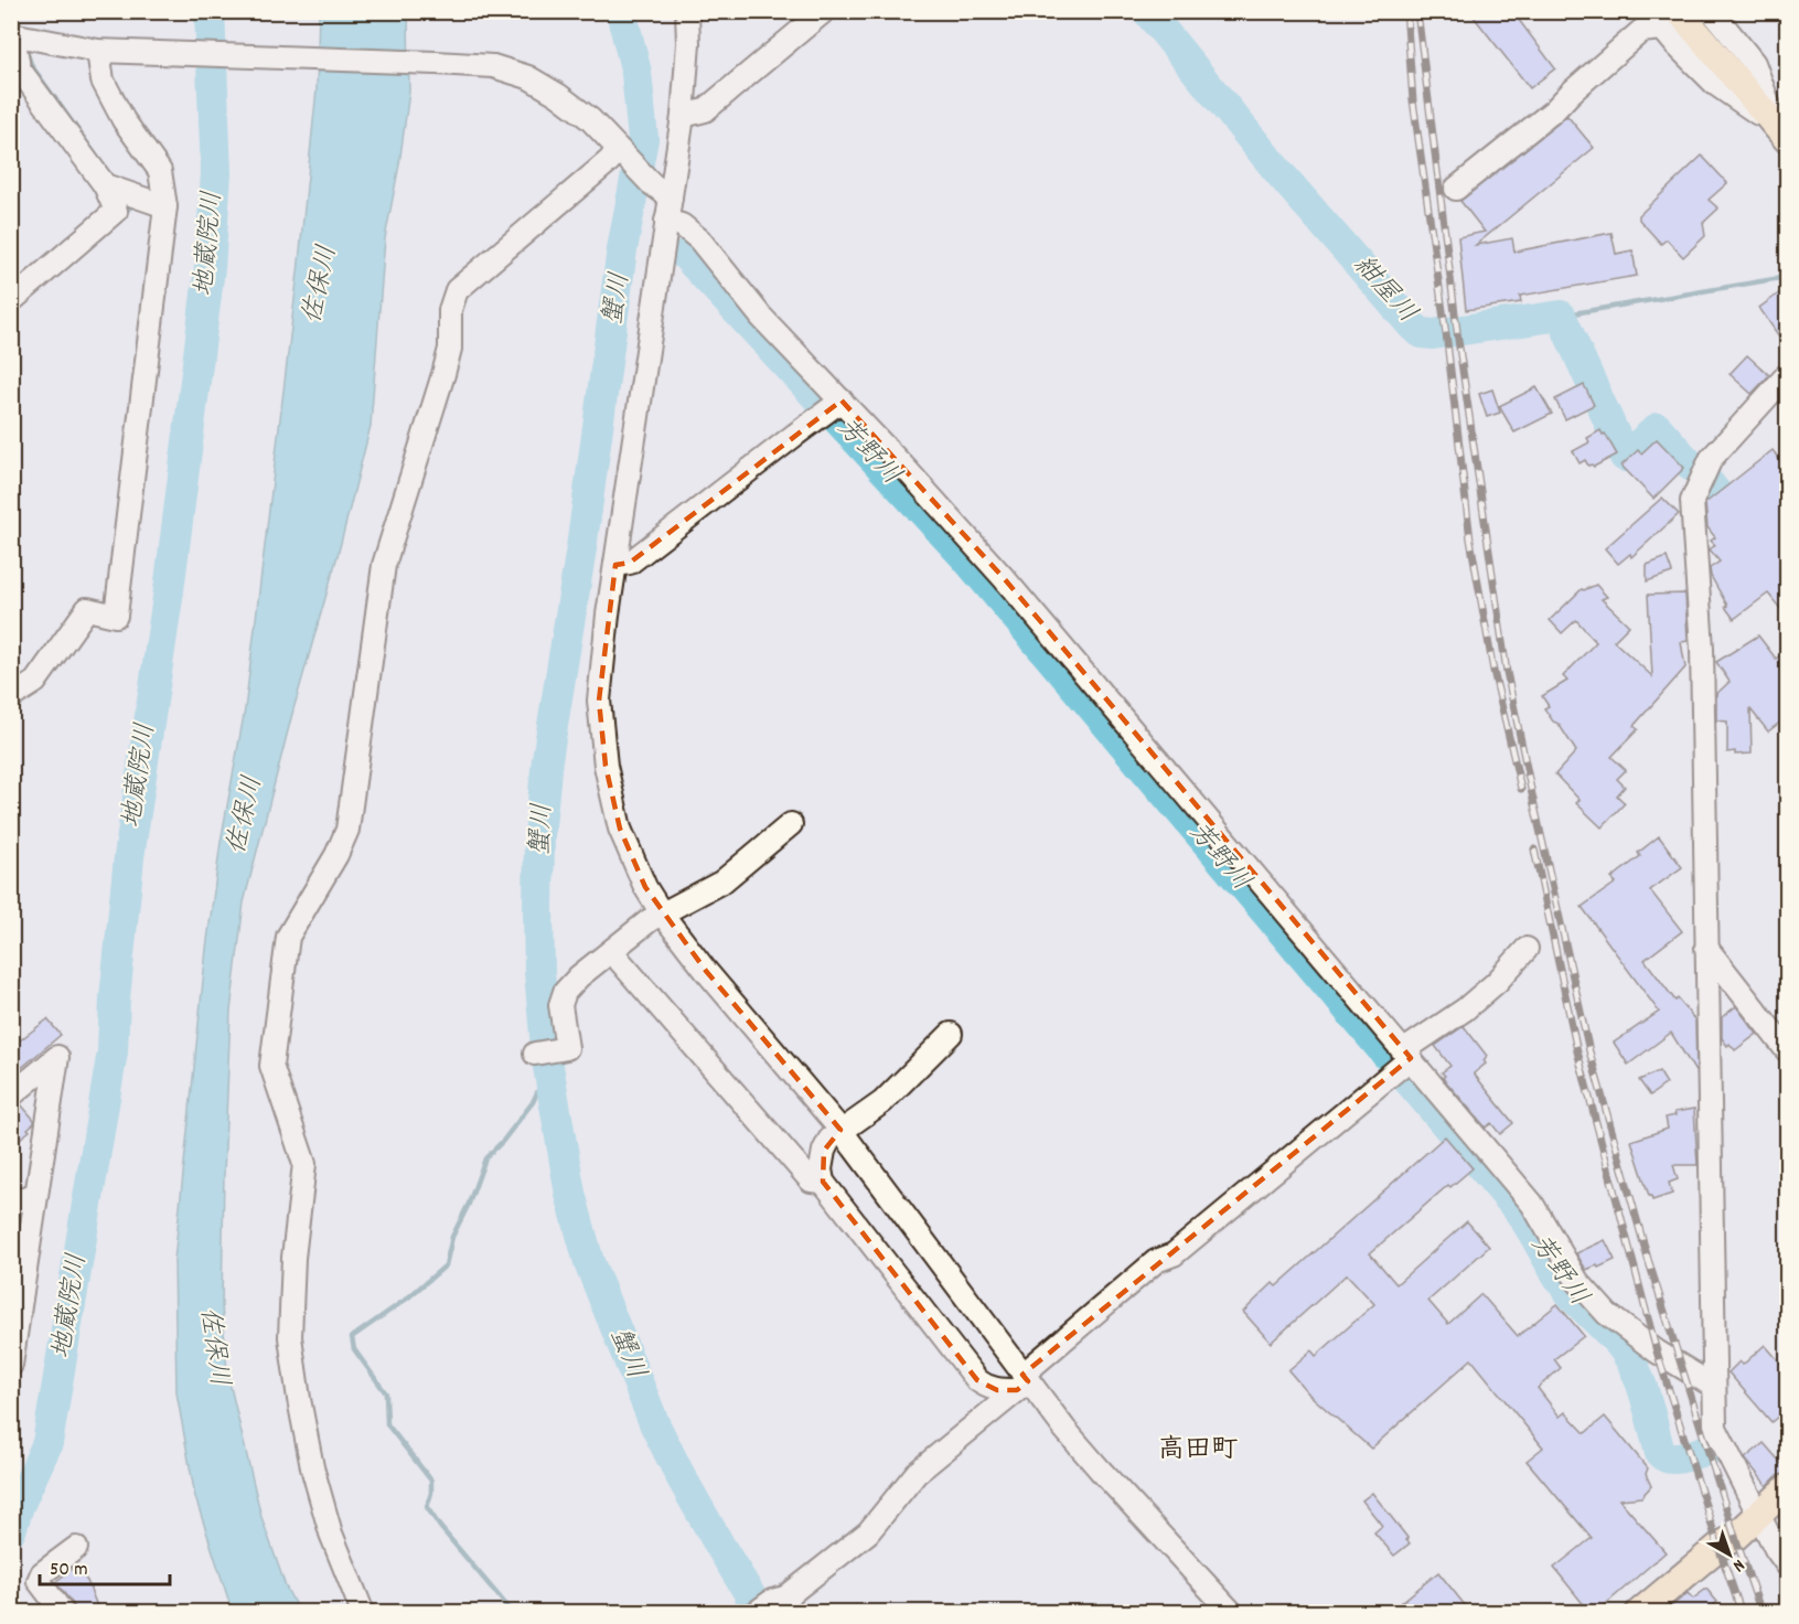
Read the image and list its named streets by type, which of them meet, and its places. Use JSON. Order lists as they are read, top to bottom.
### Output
{
  "districts": ["高田町"],
  "water": [
    "地蔵院川",
    "佐保川",
    "紺屋川",
    "蟹川",
    "芳野川"
  ],
  "scale_bar": "50 m",
  "north": "bottom right"
}
